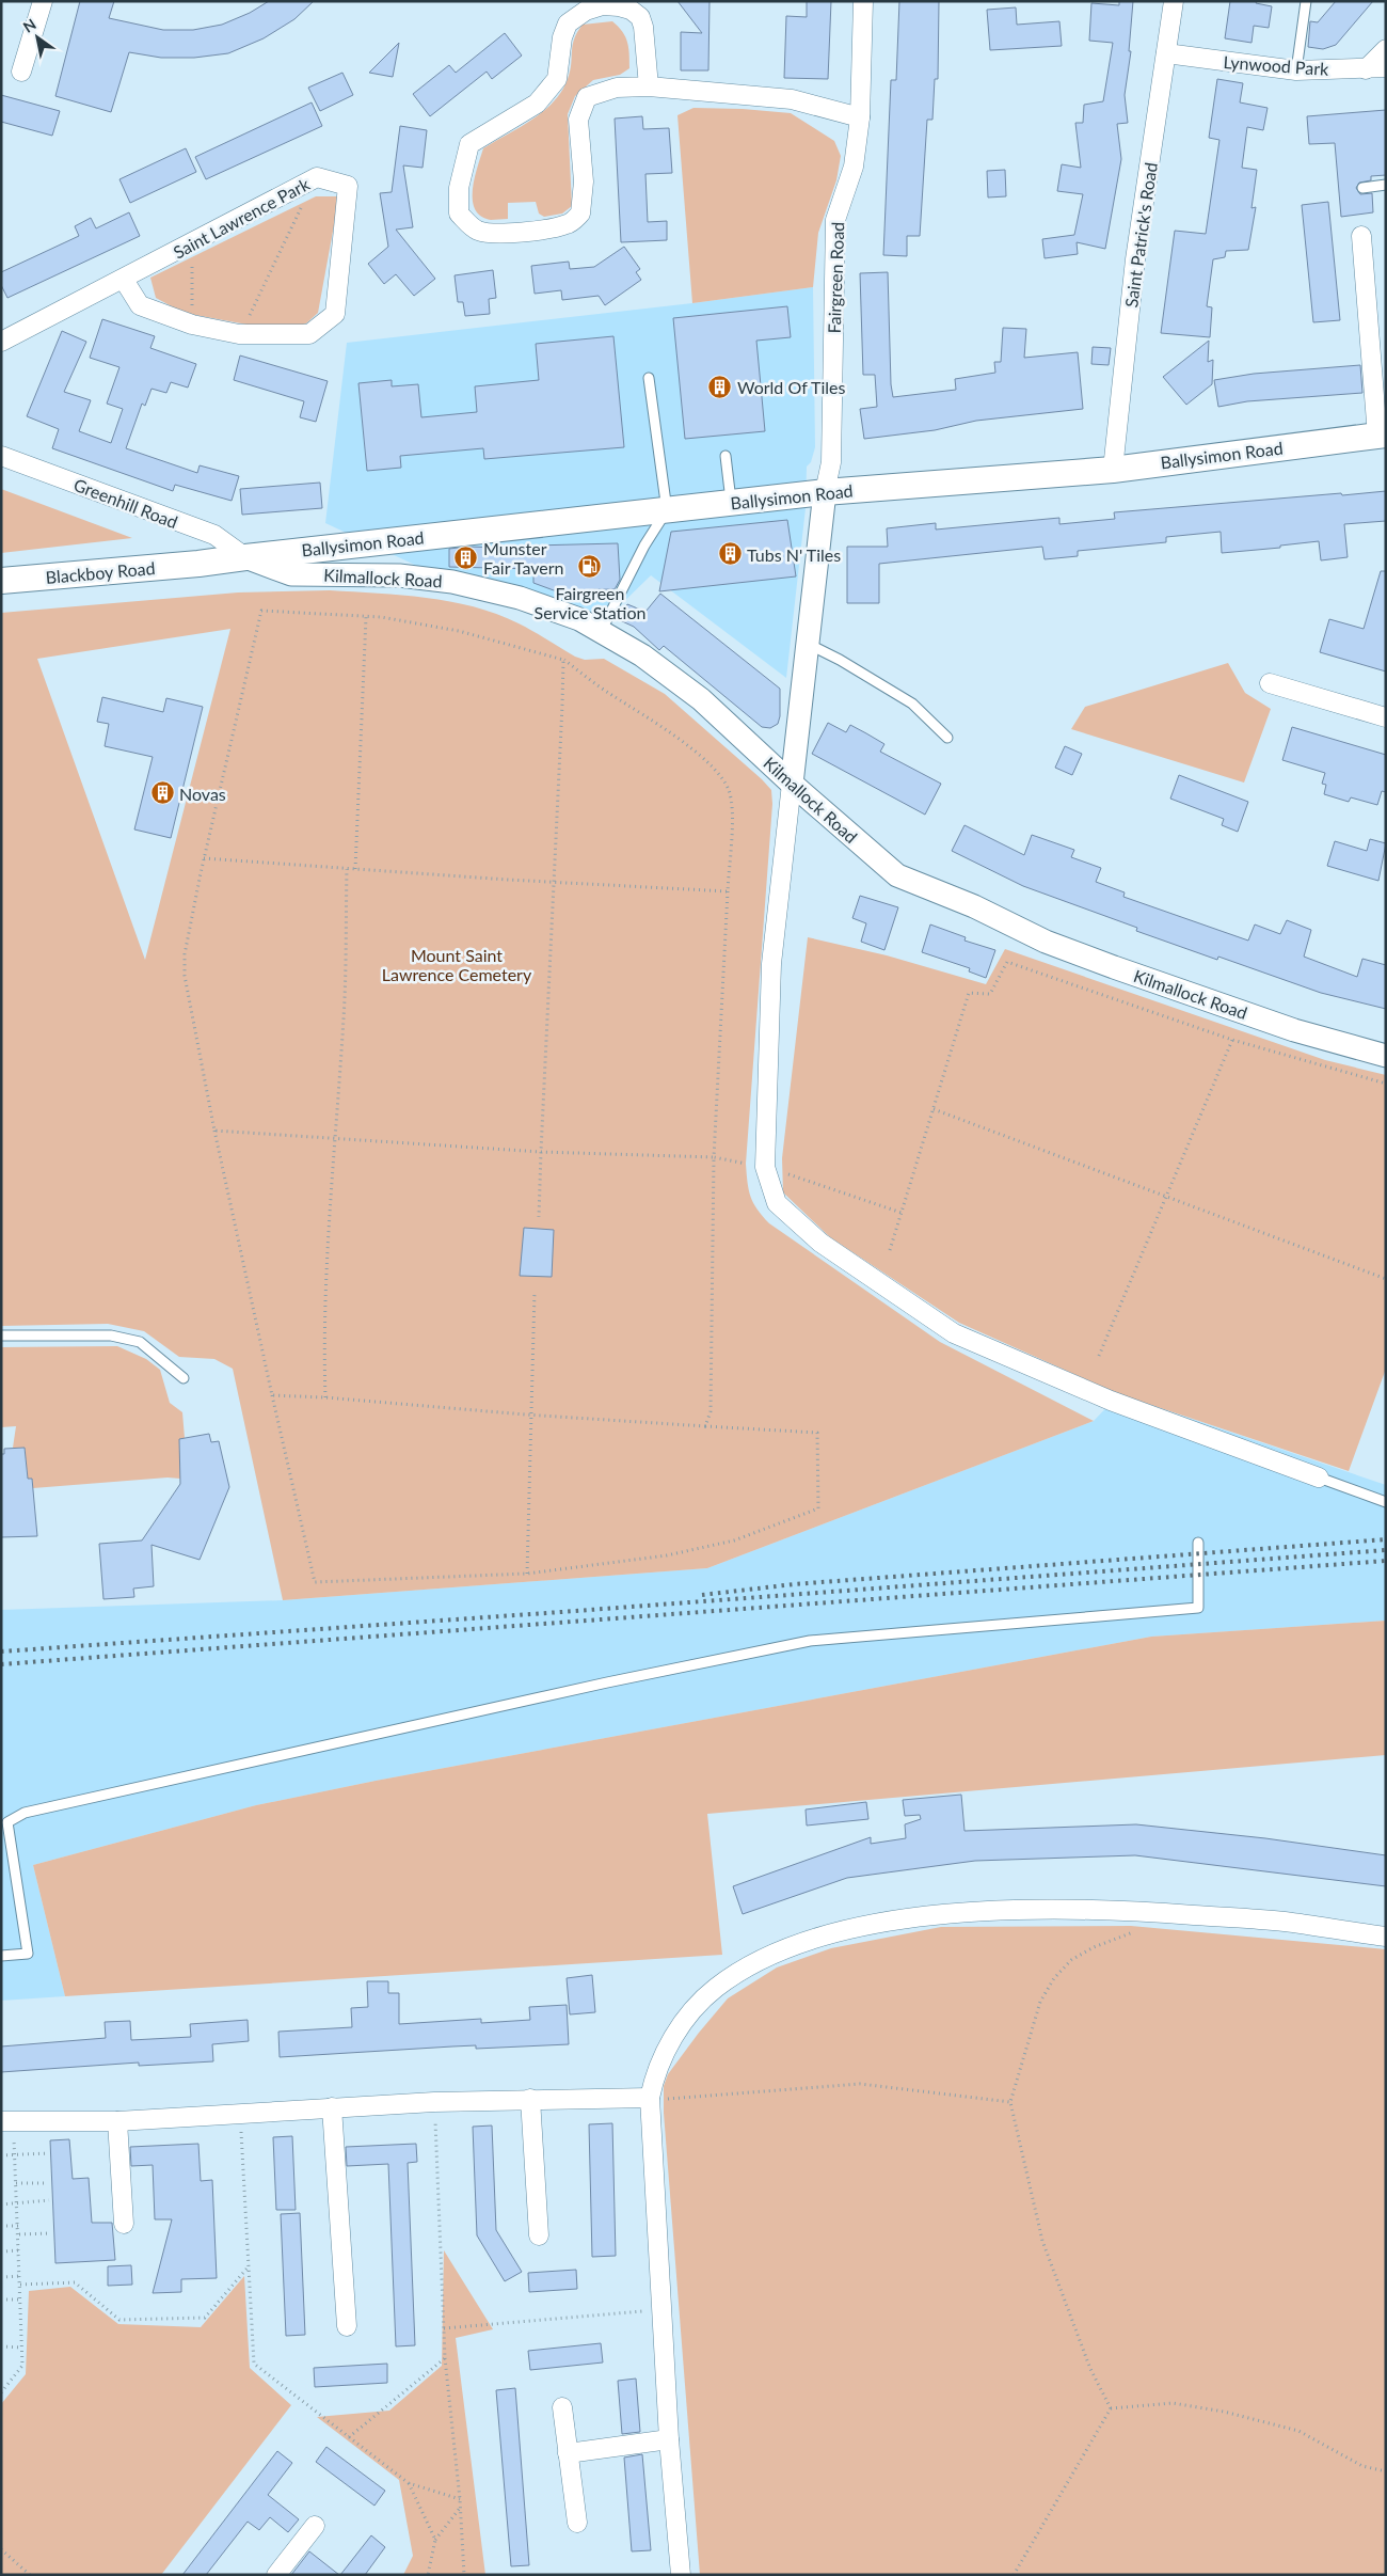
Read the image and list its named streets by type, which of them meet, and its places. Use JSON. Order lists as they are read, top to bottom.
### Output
{
  "streets": {
    "main road": ["Ballysimon Road", "Blackboy Road"],
    "street": [
      "Lynwood Park",
      "Saint Lawrence Park",
      "Saint Patrick's Road",
      "Fairgreen Road",
      "Greenhill Road",
      "Kilmallock Road"
    ]
  },
  "crossings": [
    ["Lynwood Park", "Saint Patrick's Road"],
    ["Saint Patrick's Road", "Ballysimon Road"],
    ["Fairgreen Road", "Ballysimon Road"],
    ["Ballysimon Road", "Greenhill Road"],
    ["Ballysimon Road", "Blackboy Road"],
    ["Ballysimon Road", "Kilmallock Road"],
    ["Greenhill Road", "Kilmallock Road"]
  ],
  "parks": ["Mount Saint Lawrence Cemetery"],
  "places": {
    "building": [
      "World Of Tiles",
      "Tubs N' Tiles",
      "Munster Fair Tavern",
      "Novas"
    ],
    "fuel station": ["Fairgreen Service Station"]
  },
  "north": "top left"
}
